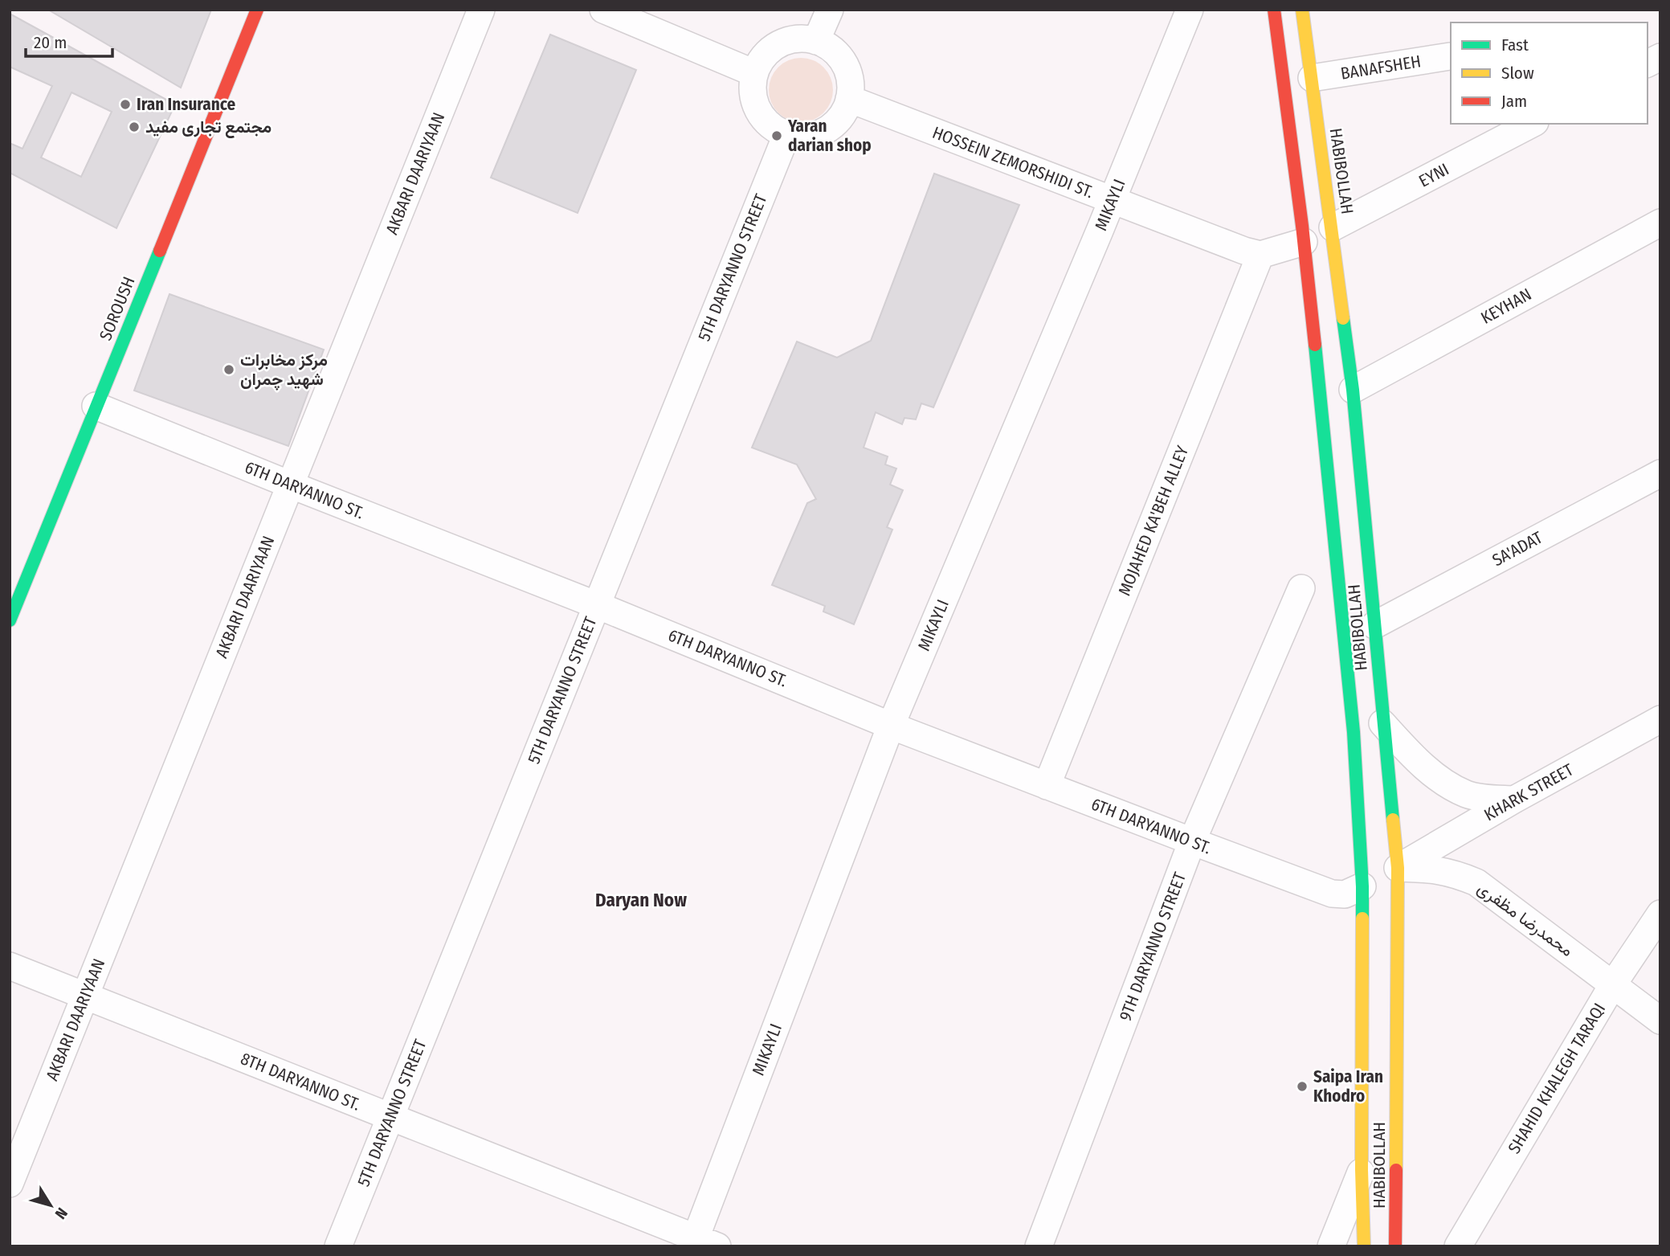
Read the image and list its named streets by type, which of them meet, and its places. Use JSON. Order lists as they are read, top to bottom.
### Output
{
  "streets": {
    "main road": ["HABIBOLLAH", "SOROUSH"],
    "street": [
      "BANAFSHEH",
      "HOSSEIN ZEMORSHIDI ST.",
      "AKBARI DAARIYAAN",
      "EYNI",
      "MIKAYLI",
      "5TH DARYANNO STREET",
      "KEYHAN",
      "6TH DARYANNO ST.",
      "MOJAHED KA'BEH ALLEY",
      "SA'ADAT",
      "KHARK STREET",
      "محمدرضا مظفری",
      "9TH DARYANNO STREET",
      "SHAHID KHALEGH TARAQI",
      "8TH DARYANNO ST."
    ]
  },
  "crossings": [
    ["BANAFSHEH", "HABIBOLLAH"],
    ["HOSSEIN ZEMORSHIDI ST.", "MIKAYLI"],
    ["HOSSEIN ZEMORSHIDI ST.", "5TH DARYANNO STREET"],
    ["HOSSEIN ZEMORSHIDI ST.", "MOJAHED KA'BEH ALLEY"],
    ["HABIBOLLAH", "EYNI"],
    ["HABIBOLLAH", "KEYHAN"],
    ["HABIBOLLAH", "6TH DARYANNO ST."],
    ["HABIBOLLAH", "SA'ADAT"],
    ["HABIBOLLAH", "KHARK STREET"],
    ["HABIBOLLAH", "محمدرضا مظفری"],
    ["AKBARI DAARIYAAN", "6TH DARYANNO ST."],
    ["AKBARI DAARIYAAN", "8TH DARYANNO ST."],
    ["MIKAYLI", "6TH DARYANNO ST."],
    ["MIKAYLI", "8TH DARYANNO ST."],
    ["5TH DARYANNO STREET", "6TH DARYANNO ST."],
    ["5TH DARYANNO STREET", "8TH DARYANNO ST."],
    ["SOROUSH", "6TH DARYANNO ST."],
    ["6TH DARYANNO ST.", "MOJAHED KA'BEH ALLEY"],
    ["6TH DARYANNO ST.", "9TH DARYANNO STREET"],
    ["KHARK STREET", "محمدرضا مظفری"],
    ["محمدرضا مظفری", "SHAHID KHALEGH TARAQI"]
  ],
  "districts": ["Daryan Now"],
  "places": [
    "Iran Insurance",
    "مجتمع تجاری مفید",
    "Yaran darian shop",
    "مرکز مخابرات شهید چمران",
    "Saipa Iran Khodro"
  ],
  "legend": ["Fast", "Slow", "Jam"],
  "scale_bar": "20 m",
  "north": "bottom right"
}
